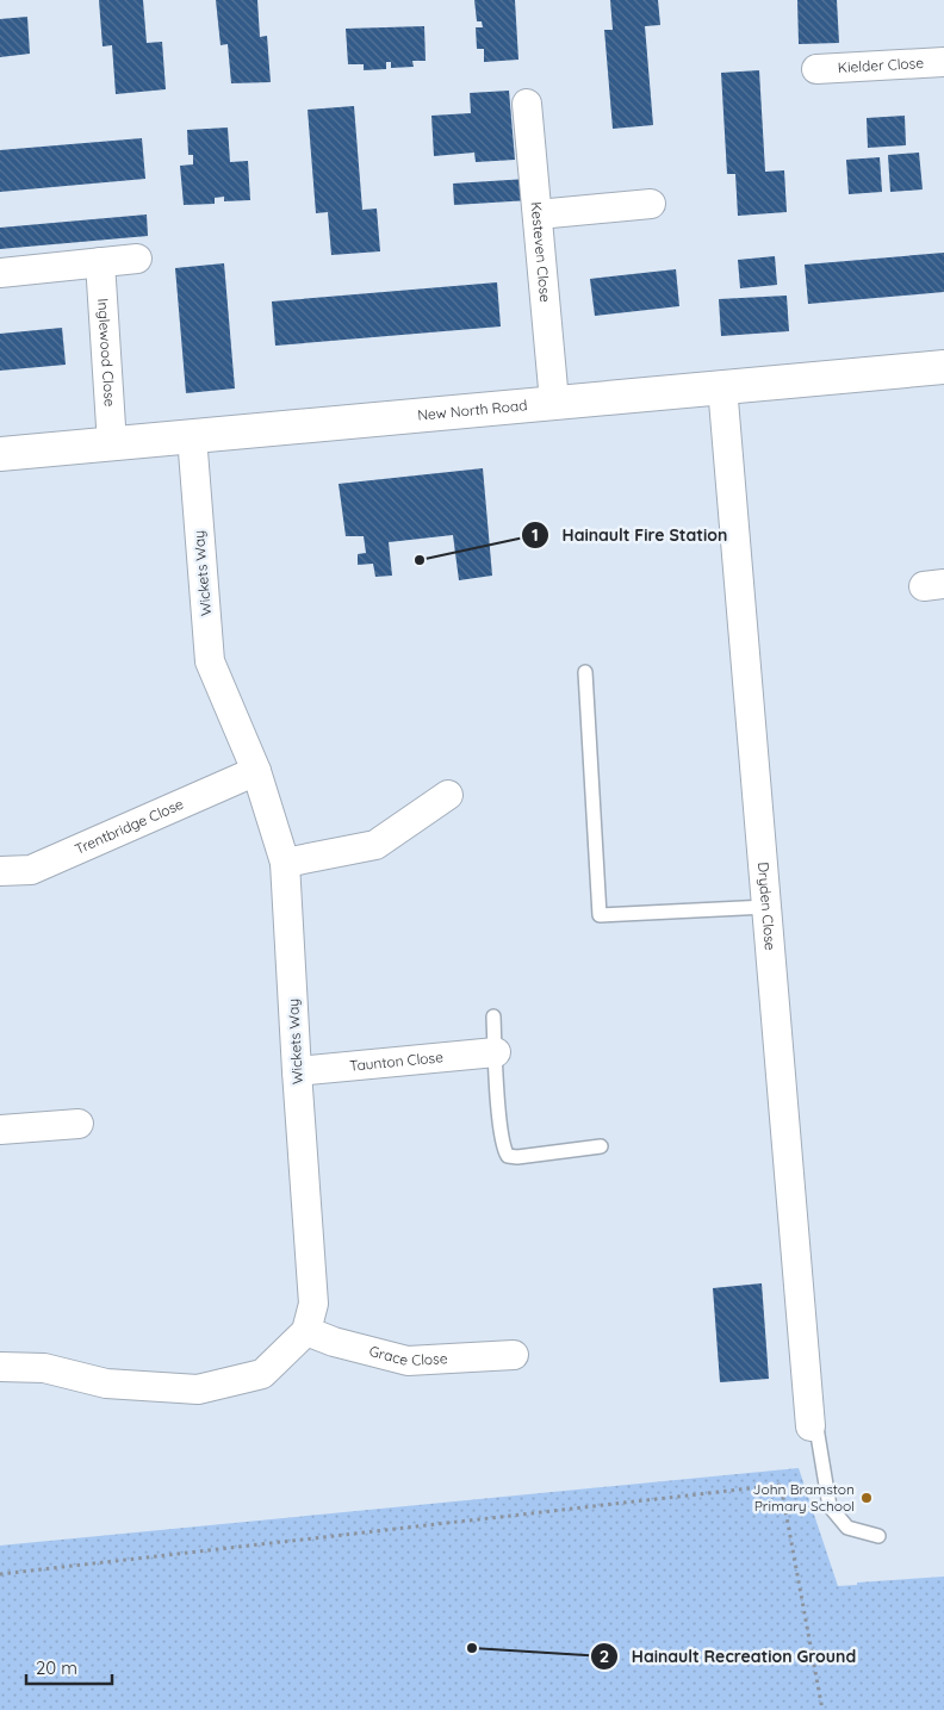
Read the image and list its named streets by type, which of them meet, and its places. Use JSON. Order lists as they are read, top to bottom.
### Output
{
  "streets": {
    "street": [
      "Kielder Close",
      "Kesteven Close",
      "Inglewood Close",
      "New North Road",
      "Wickets Way",
      "Trentbridge Close",
      "Dryden Close",
      "Taunton Close",
      "Grace Close"
    ]
  },
  "crossings": [
    ["Kesteven Close", "New North Road"],
    ["Inglewood Close", "New North Road"],
    ["New North Road", "Wickets Way"],
    ["New North Road", "Dryden Close"],
    ["Wickets Way", "Trentbridge Close"],
    ["Wickets Way", "Taunton Close"],
    ["Wickets Way", "Grace Close"]
  ],
  "places": ["Hainault Fire Station", "John Bramston Primary School", "Hainault Recreation Ground"],
  "scale_bar": "20 m"
}
